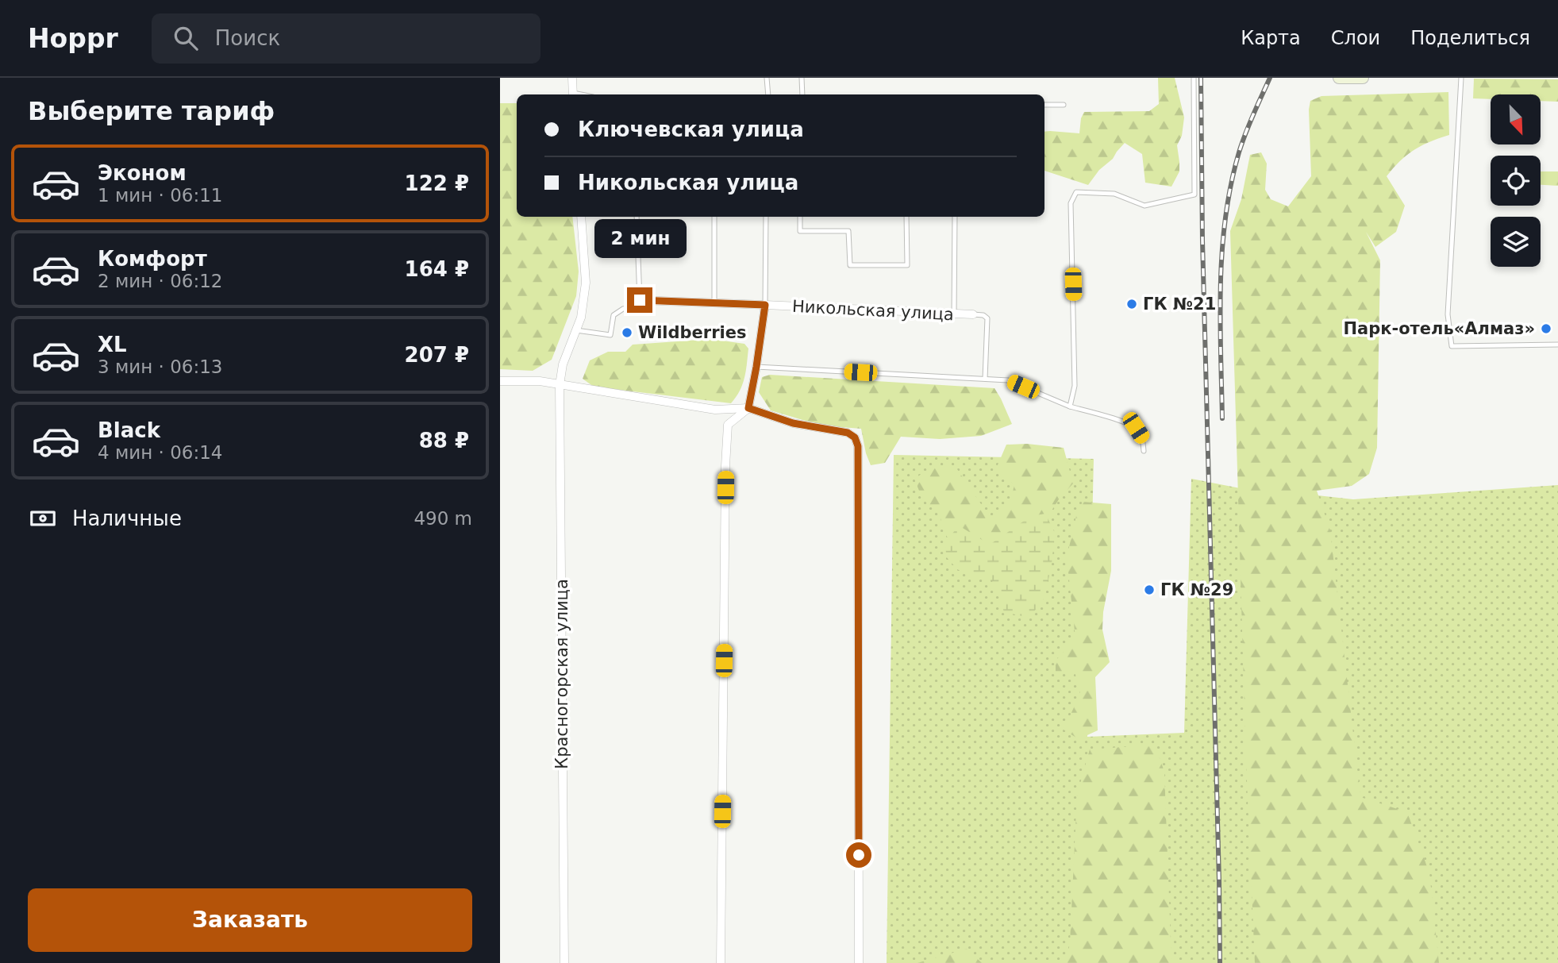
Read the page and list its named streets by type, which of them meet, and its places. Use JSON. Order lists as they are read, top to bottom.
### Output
{
  "streets": {
    "street": ["Никольская улица", "Красногорская улица"]
  },
  "places": [
    "ГК №21",
    "Парк-отель«Алмаз»",
    "Wildberries",
    "ГК №29"
  ],
  "north": "bottom right",
  "page": {
    "header": "Hoppr",
    "search": "Поиск",
    "nav": ["Карта", "Слои", "Поделиться"],
    "heading": "Выберите тариф",
    "banner": ["Ключевская улица", "Никольская улица"],
    "list": [
      {
        "name": "Эконом",
        "note": "1 мин · 06:11",
        "value": "122 ₽"
      },
      {
        "name": "Комфорт",
        "note": "2 мин · 06:12",
        "value": "164 ₽"
      },
      {
        "name": "XL",
        "note": "3 мин · 06:13",
        "value": "207 ₽"
      },
      {
        "name": "Black",
        "note": "4 мин · 06:14",
        "value": "88 ₽"
      }
    ],
    "bubble": "2 мин",
    "pay": ["Наличные", "490 m"],
    "buttons": "Заказать"
  }
}
